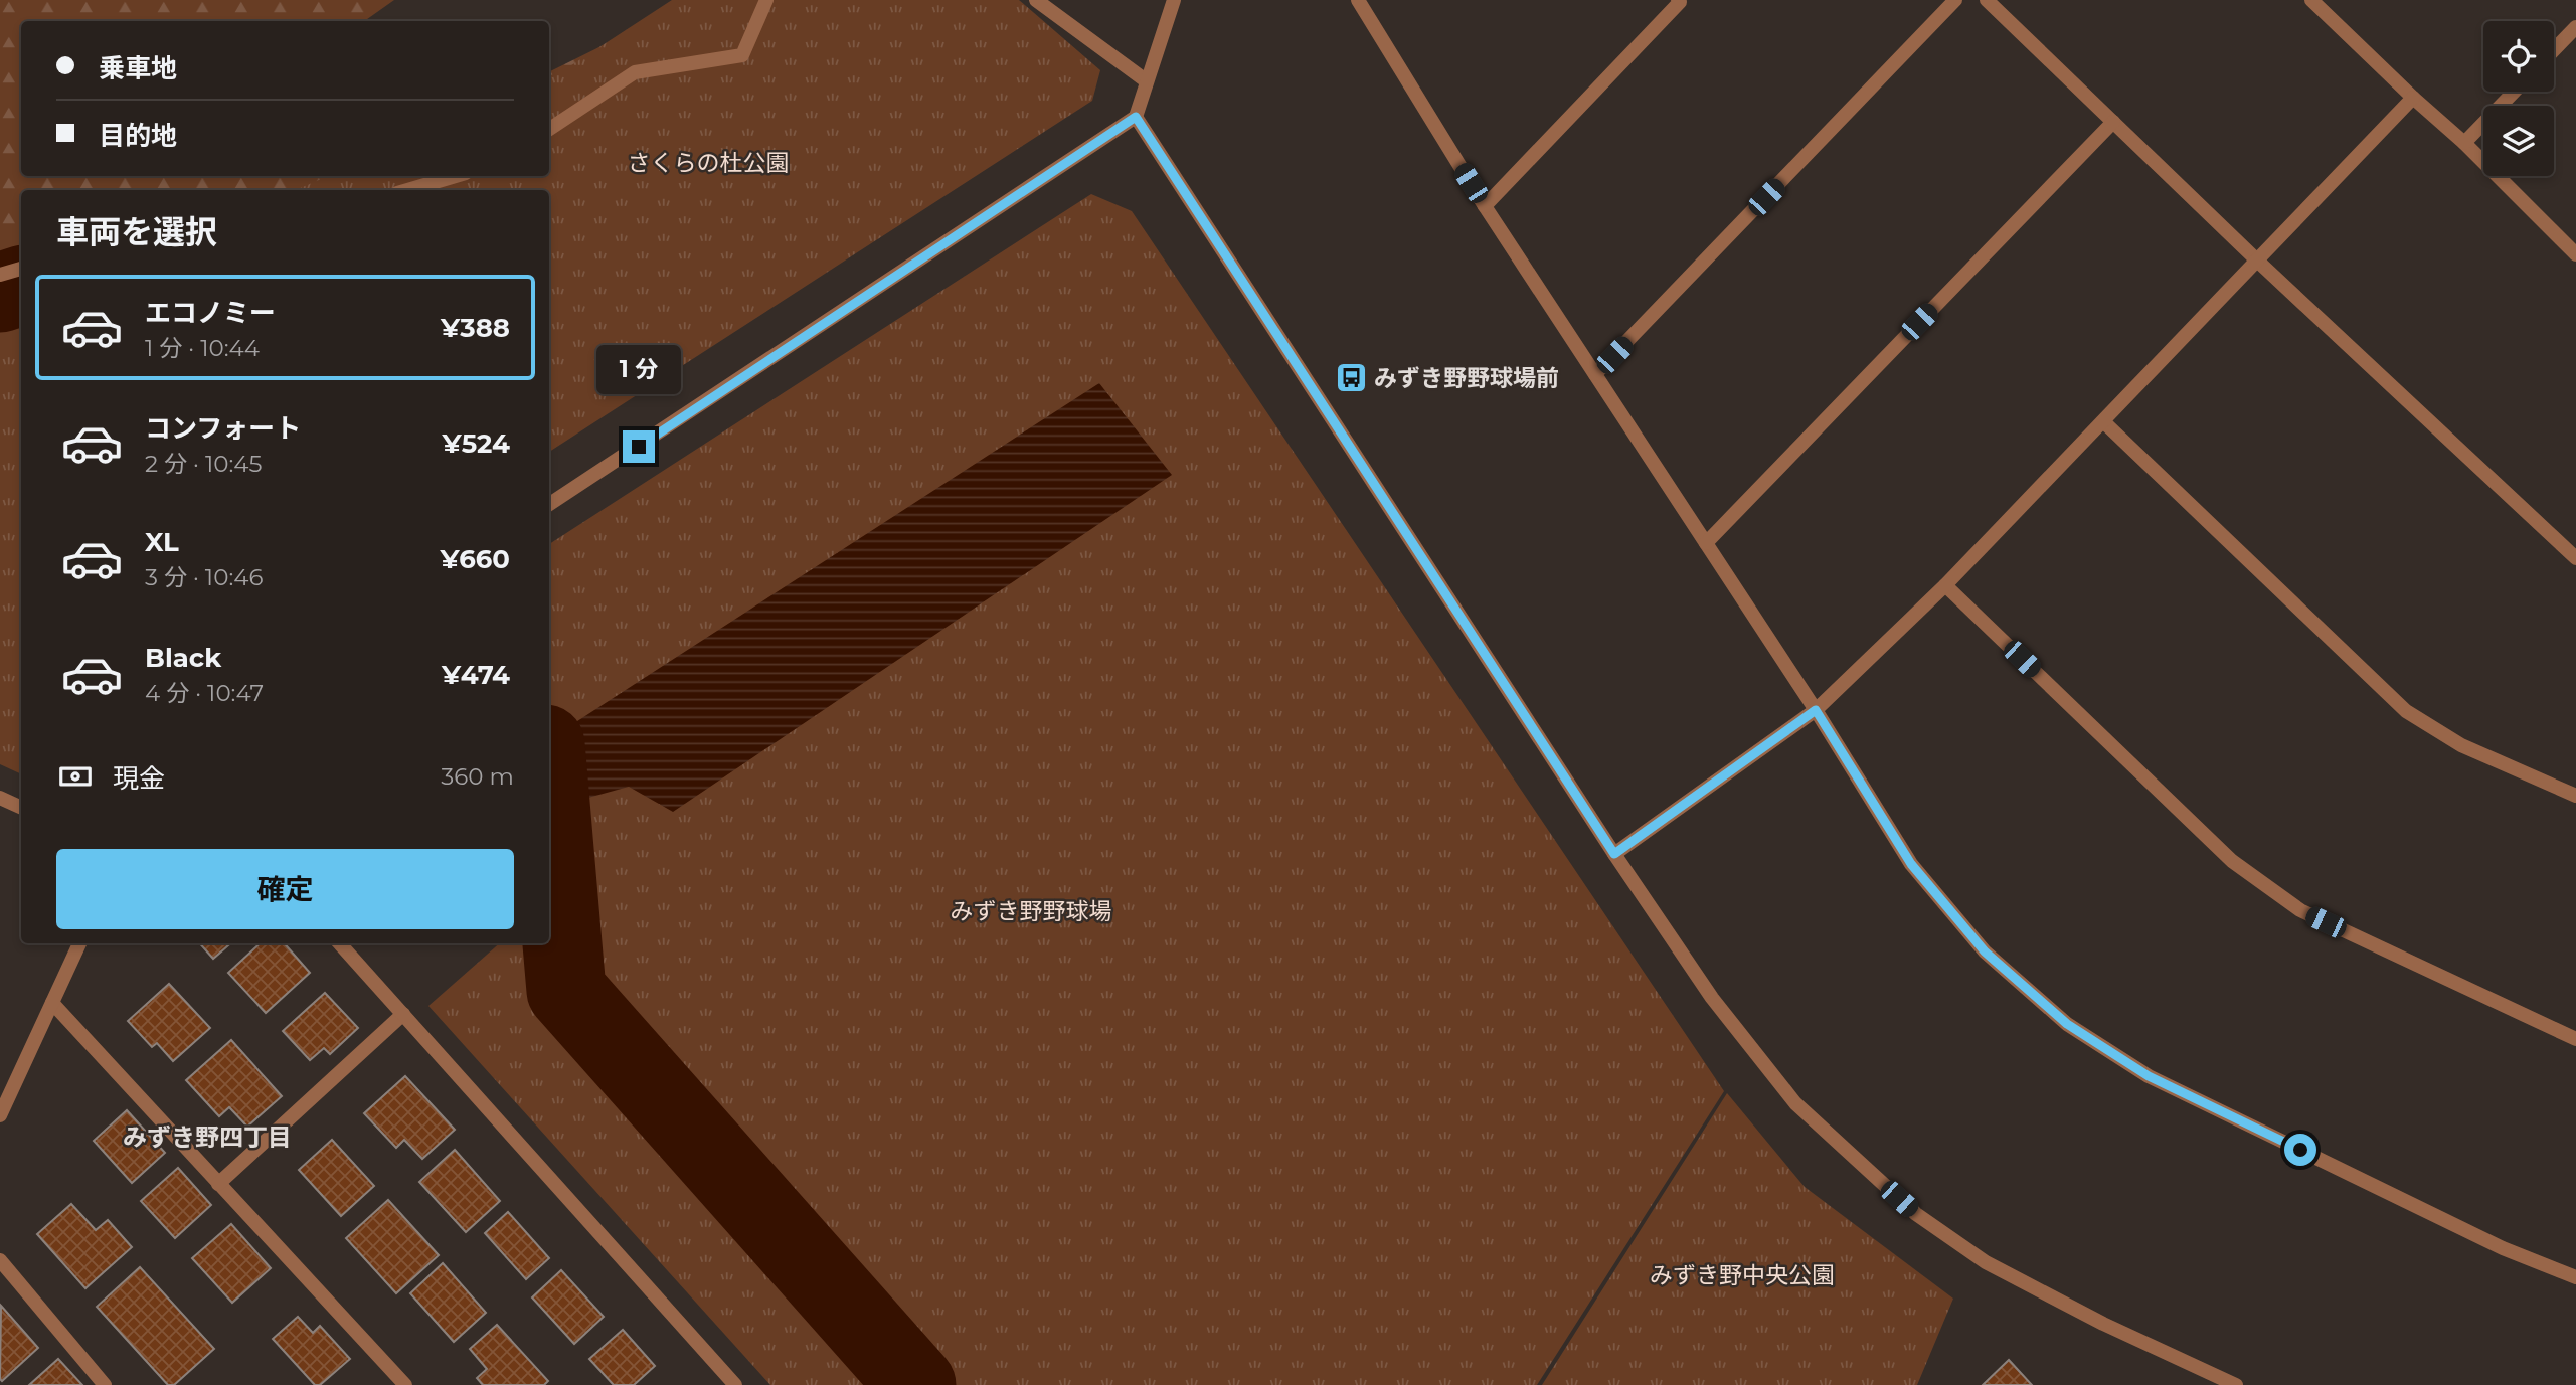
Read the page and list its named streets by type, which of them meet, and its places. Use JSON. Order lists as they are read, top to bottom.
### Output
{
  "districts": ["みずき野四丁目"],
  "parks": ["さくらの杜公園", "みずき野野球場", "みずき野中央公園"],
  "places": {
    "bus stop": ["みずき野野球場前"]
  },
  "page": {
    "banner": ["乗車地", "目的地"],
    "heading": "車両を選択",
    "list": [
      {
        "name": "エコノミー",
        "note": "1 分 · 10:44",
        "value": "¥388"
      },
      {
        "name": "コンフォート",
        "note": "2 分 · 10:45",
        "value": "¥524"
      },
      {
        "name": "XL",
        "note": "3 分 · 10:46",
        "value": "¥660"
      },
      {
        "name": "Black",
        "note": "4 分 · 10:47",
        "value": "¥474"
      }
    ],
    "bubble": "1 分",
    "pay": ["現金", "360 m"],
    "buttons": "確定"
  }
}
